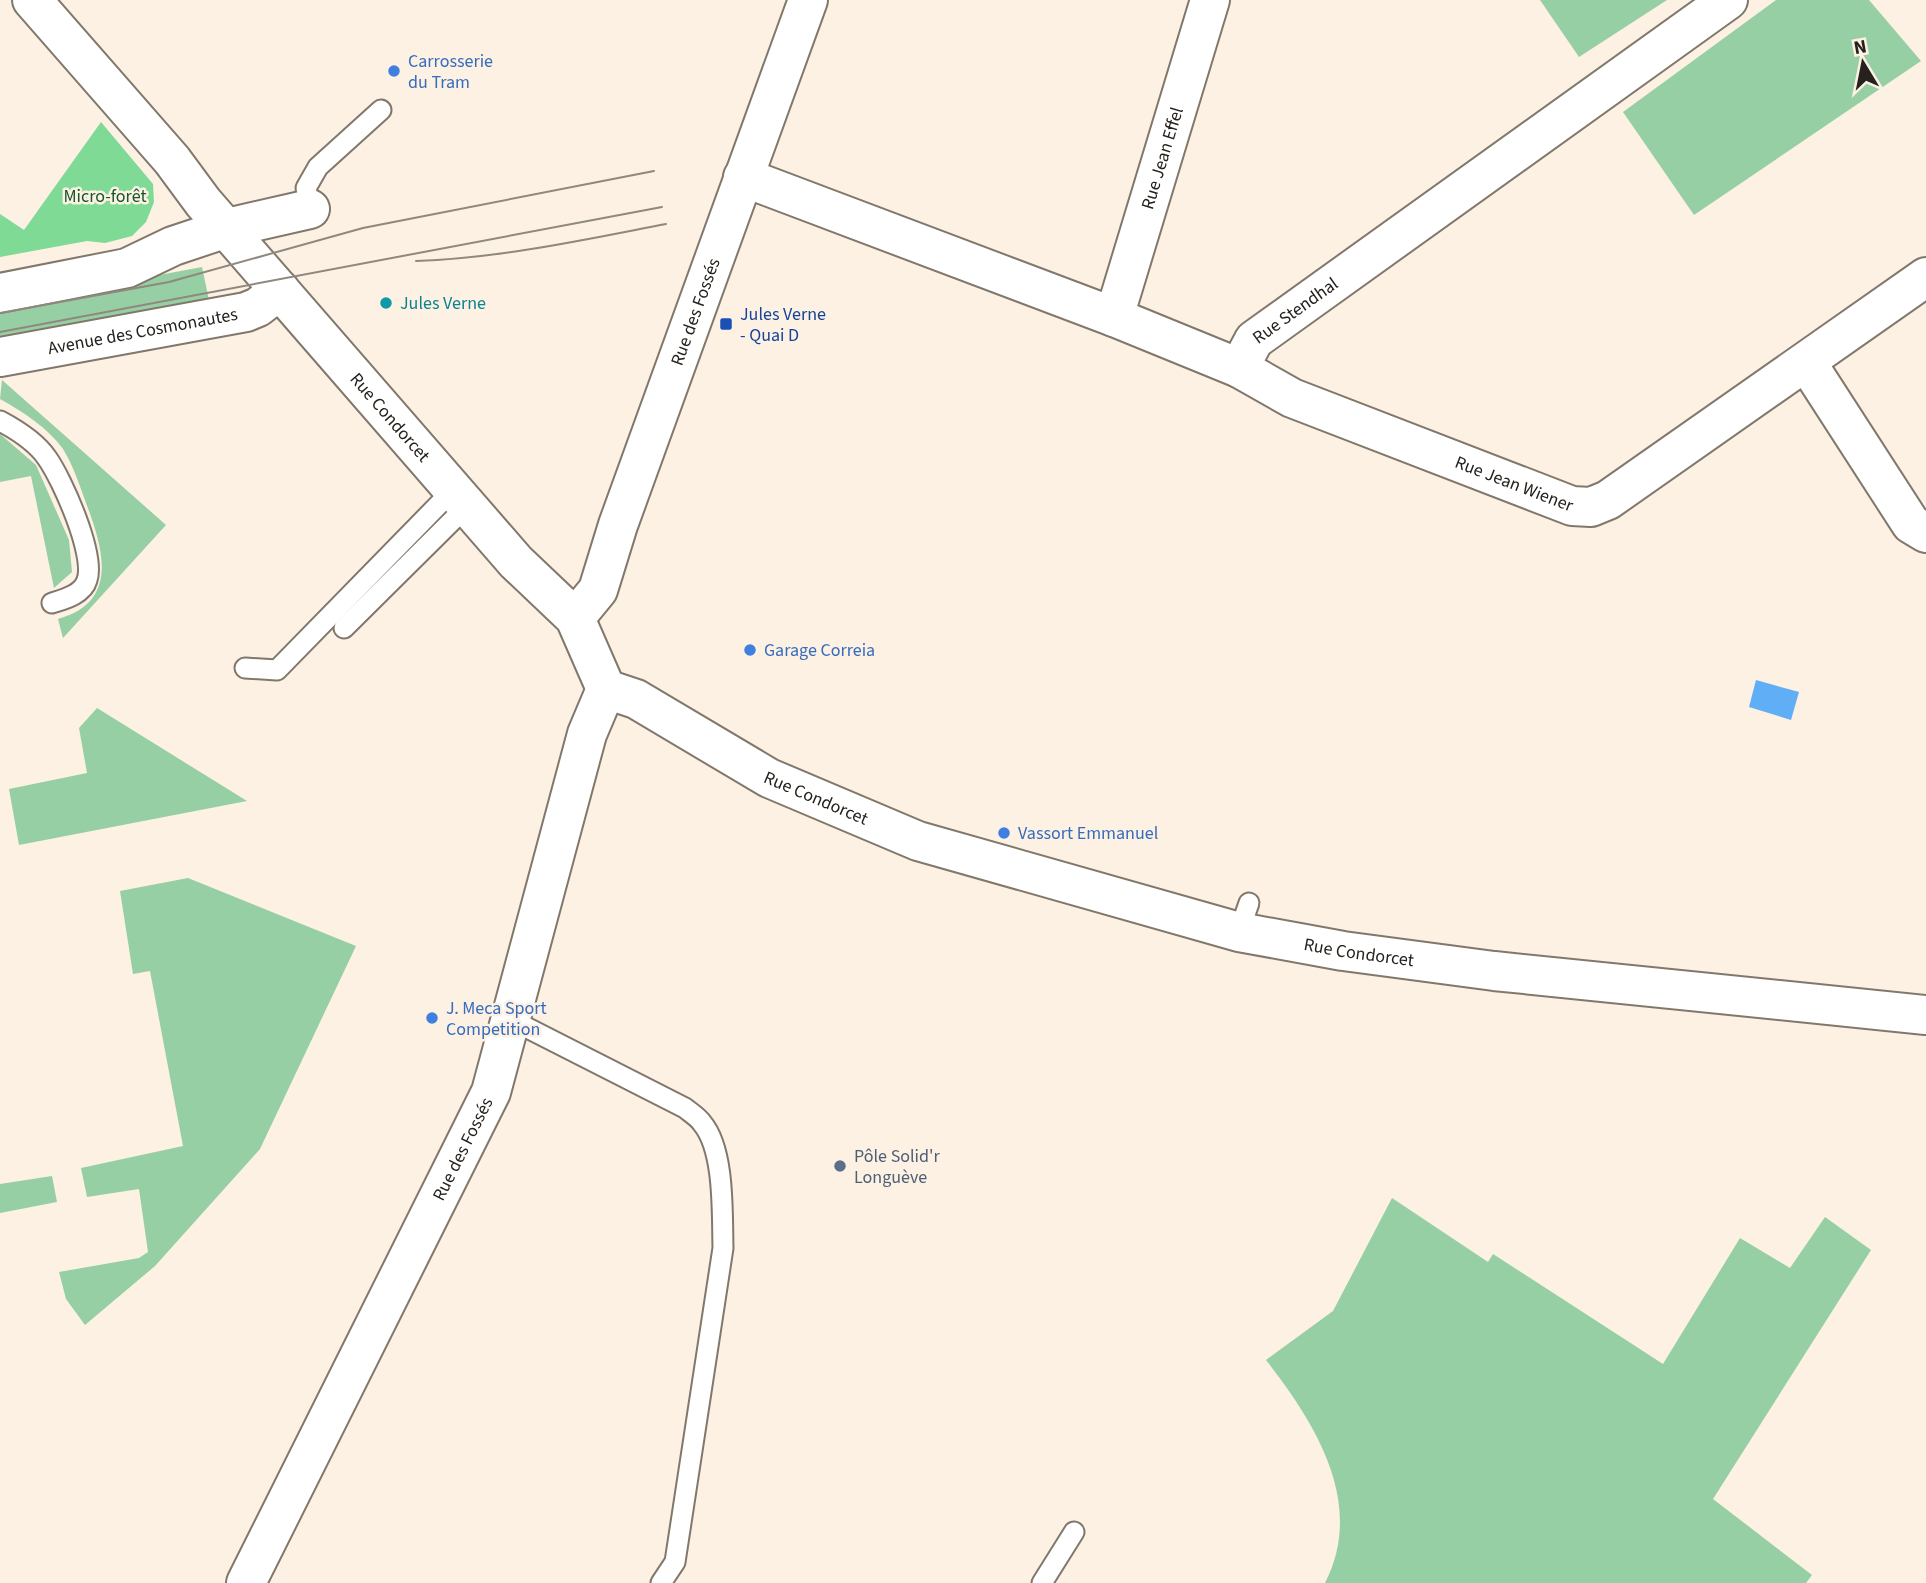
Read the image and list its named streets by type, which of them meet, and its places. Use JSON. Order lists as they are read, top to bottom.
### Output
{
  "streets": {
    "street": [
      "Rue Jean Effel",
      "Rue des Fossés",
      "Rue Stendhal",
      "Avenue des Cosmonautes",
      "Rue Condorcet",
      "Rue Jean Wiener"
    ]
  },
  "crossings": [
    ["Rue des Fossés", "Rue Condorcet"],
    ["Rue Stendhal", "Rue Jean Wiener"],
    ["Avenue des Cosmonautes", "Rue Condorcet"]
  ],
  "parks": ["Micro-forêt"],
  "places": {
    "other": [
      "Carrosserie du Tram",
      "Jules Verne",
      "Garage Correia",
      "Vassort Emmanuel",
      "J. Meca Sport Competition",
      "Pôle Solid'r Longuève"
    ],
    "transit": ["Jules Verne - Quai D"]
  },
  "north": "top"
}
